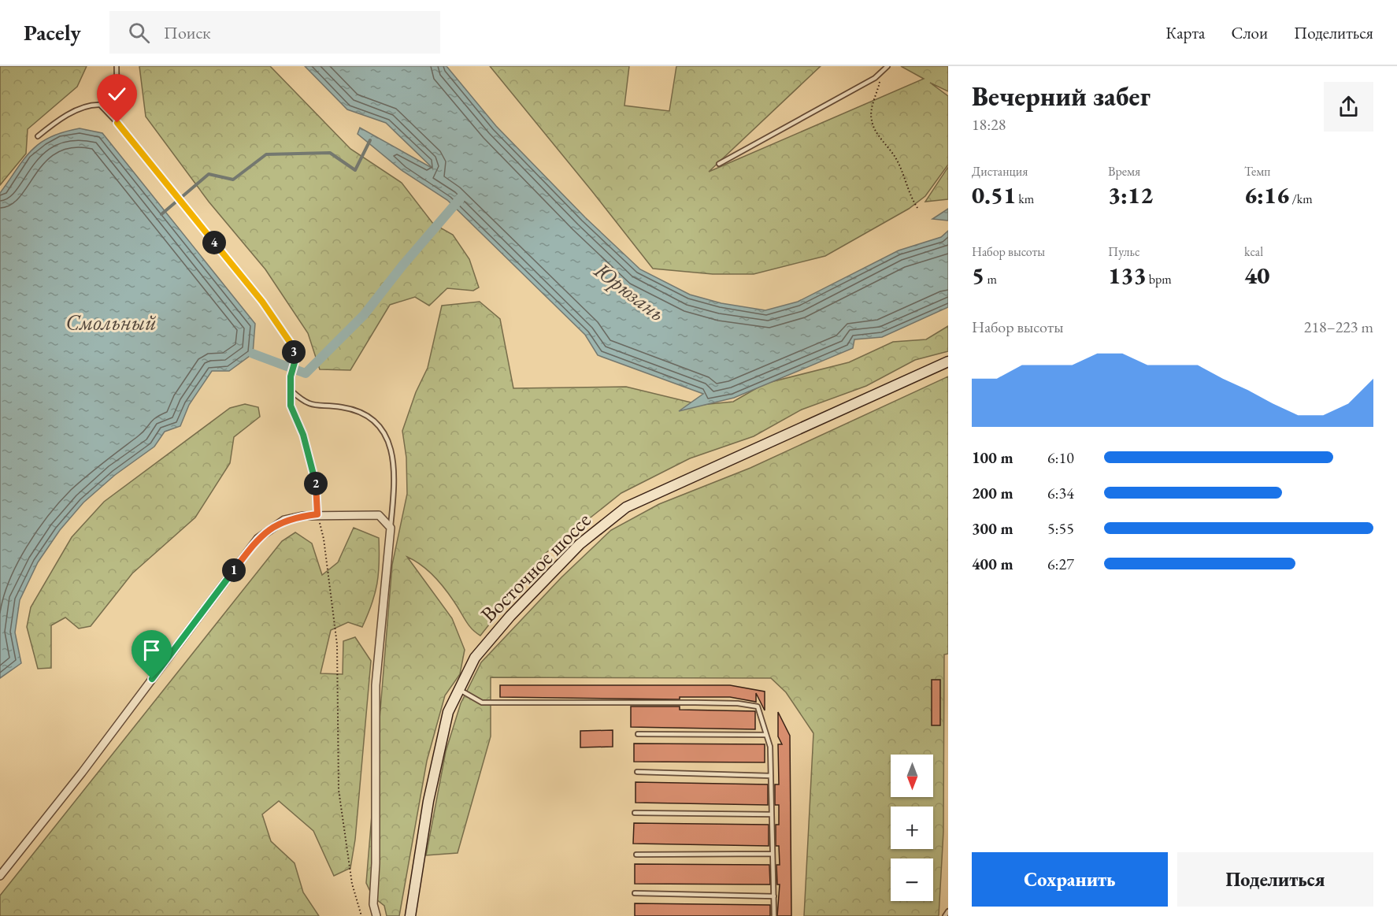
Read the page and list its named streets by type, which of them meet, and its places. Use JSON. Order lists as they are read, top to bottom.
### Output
{
  "streets": {
    "main road": ["Восточное шоссе"]
  },
  "water": ["Юрюзань", "Смольный"],
  "north": "bottom",
  "page": {
    "header": "Pacely",
    "search": "Поиск",
    "nav": ["Карта", "Слои", "Поделиться"],
    "heading": ["Вечерний забег", "18:28"],
    "stats": [
      ["Дистанция", "0.51 km"],
      ["Время", "3:12"],
      ["Темп", "6:16 /km"],
      ["Набор высоты", "5 m"],
      ["Пульс", "133 bpm"],
      ["kcal", "40"]
    ],
    "pins": [
      "4",
      "3",
      "2",
      "1"
    ],
    "chart": ["Набор высоты", "218–223 m"],
    "list": [
      {
        "name": "100 m",
        "note": "6:10"
      },
      {
        "name": "200 m",
        "note": "6:34"
      },
      {
        "name": "300 m",
        "note": "5:55"
      },
      {
        "name": "400 m",
        "note": "6:27"
      }
    ],
    "map_buttons": ["+", "−"],
    "buttons": ["Сохранить", "Поделиться"]
  }
}
